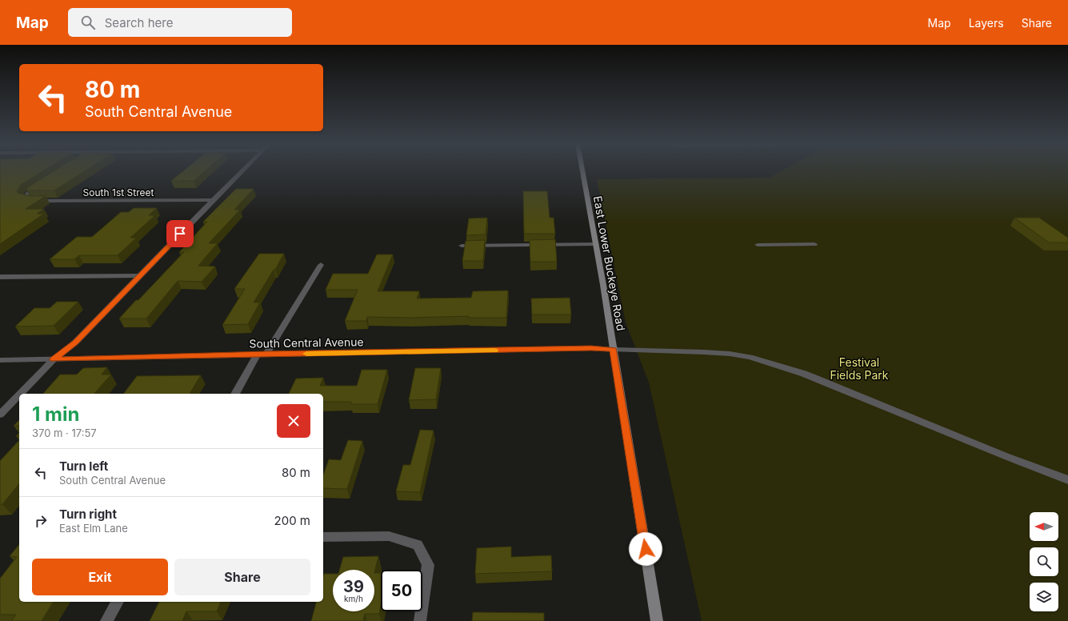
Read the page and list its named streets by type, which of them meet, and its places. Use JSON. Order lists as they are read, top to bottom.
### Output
{
  "streets": {
    "main road": ["East Lower Buckeye Road"],
    "street": ["South 1st Street", "South Central Avenue"]
  },
  "crossings": [
    ["East Lower Buckeye Road", "South Central Avenue"]
  ],
  "parks": ["Festival Fields Park"],
  "north": "left",
  "page": {
    "header": "Map",
    "search": "Search here",
    "nav": ["Map", "Layers", "Share"],
    "turn": ["80 m", "South Central Avenue"],
    "heading": ["1 min", "370 m · 17:57"],
    "list": [
      {
        "name": "Turn left",
        "note": "South Central Avenue",
        "value": "80 m"
      },
      {
        "name": "Turn right",
        "note": "East Elm Lane",
        "value": "200 m"
      }
    ],
    "buttons": ["Exit", "Share"],
    "speed": "39 km/h",
    "limit": "50"
  }
}
